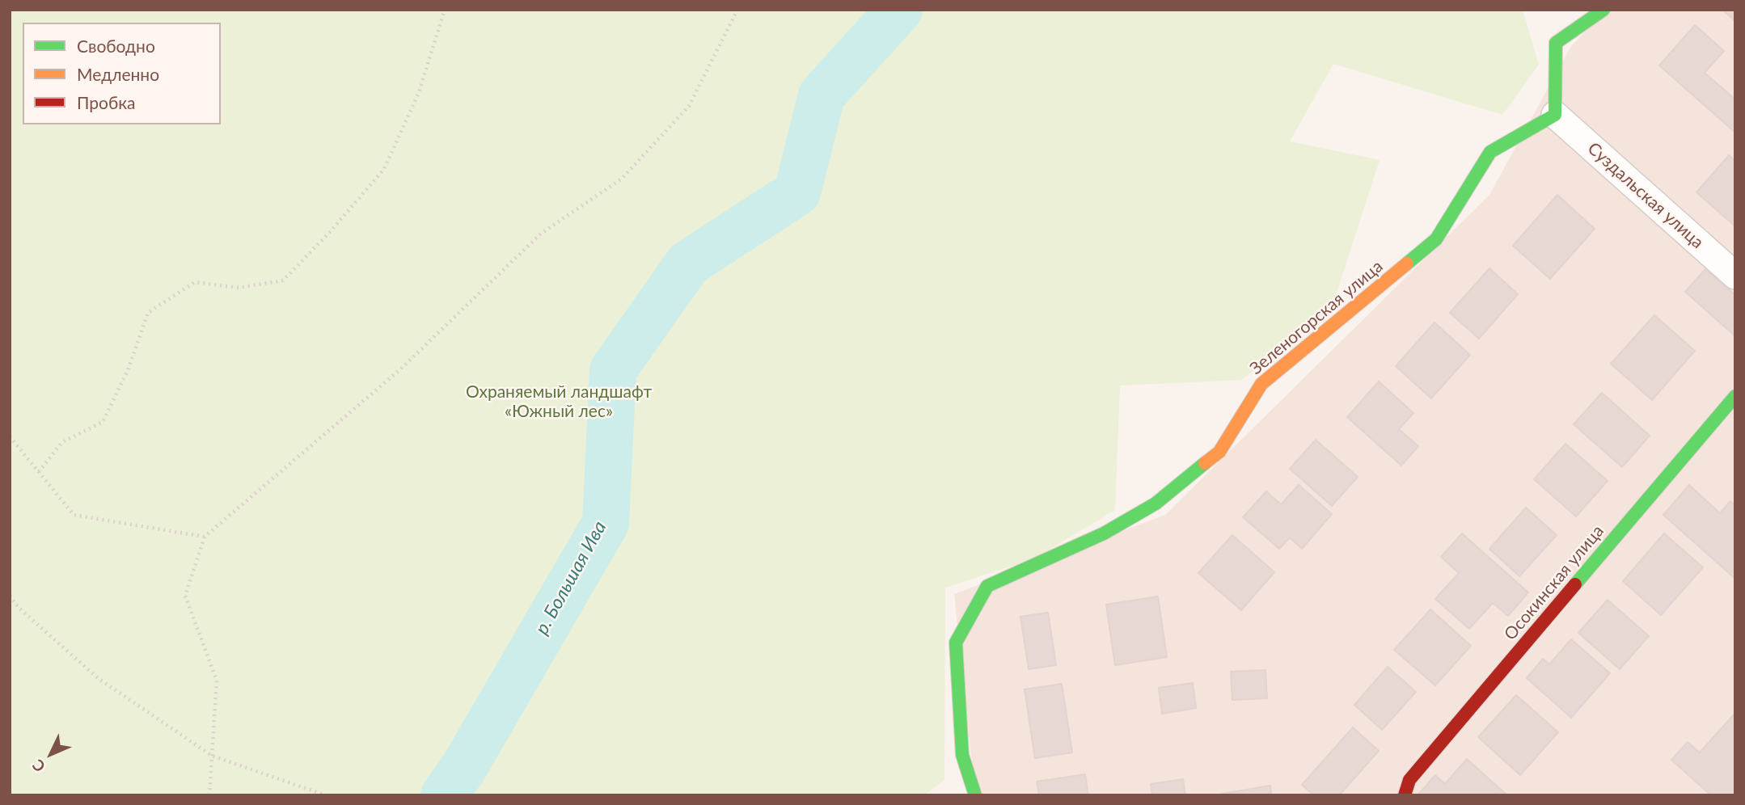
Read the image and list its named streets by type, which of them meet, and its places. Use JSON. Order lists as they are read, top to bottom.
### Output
{
  "streets": {
    "street": ["Суздальская улица", "Зеленогорская улица", "Осокинская улица"]
  },
  "crossings": [
    ["Суздальская улица", "Зеленогорская улица"]
  ],
  "water": ["р. Большая Ива"],
  "parks": ["Охраняемый ландшафт «Южный лес»"],
  "legend": ["Свободно", "Медленно", "Пробка"],
  "north": "bottom left"
}
